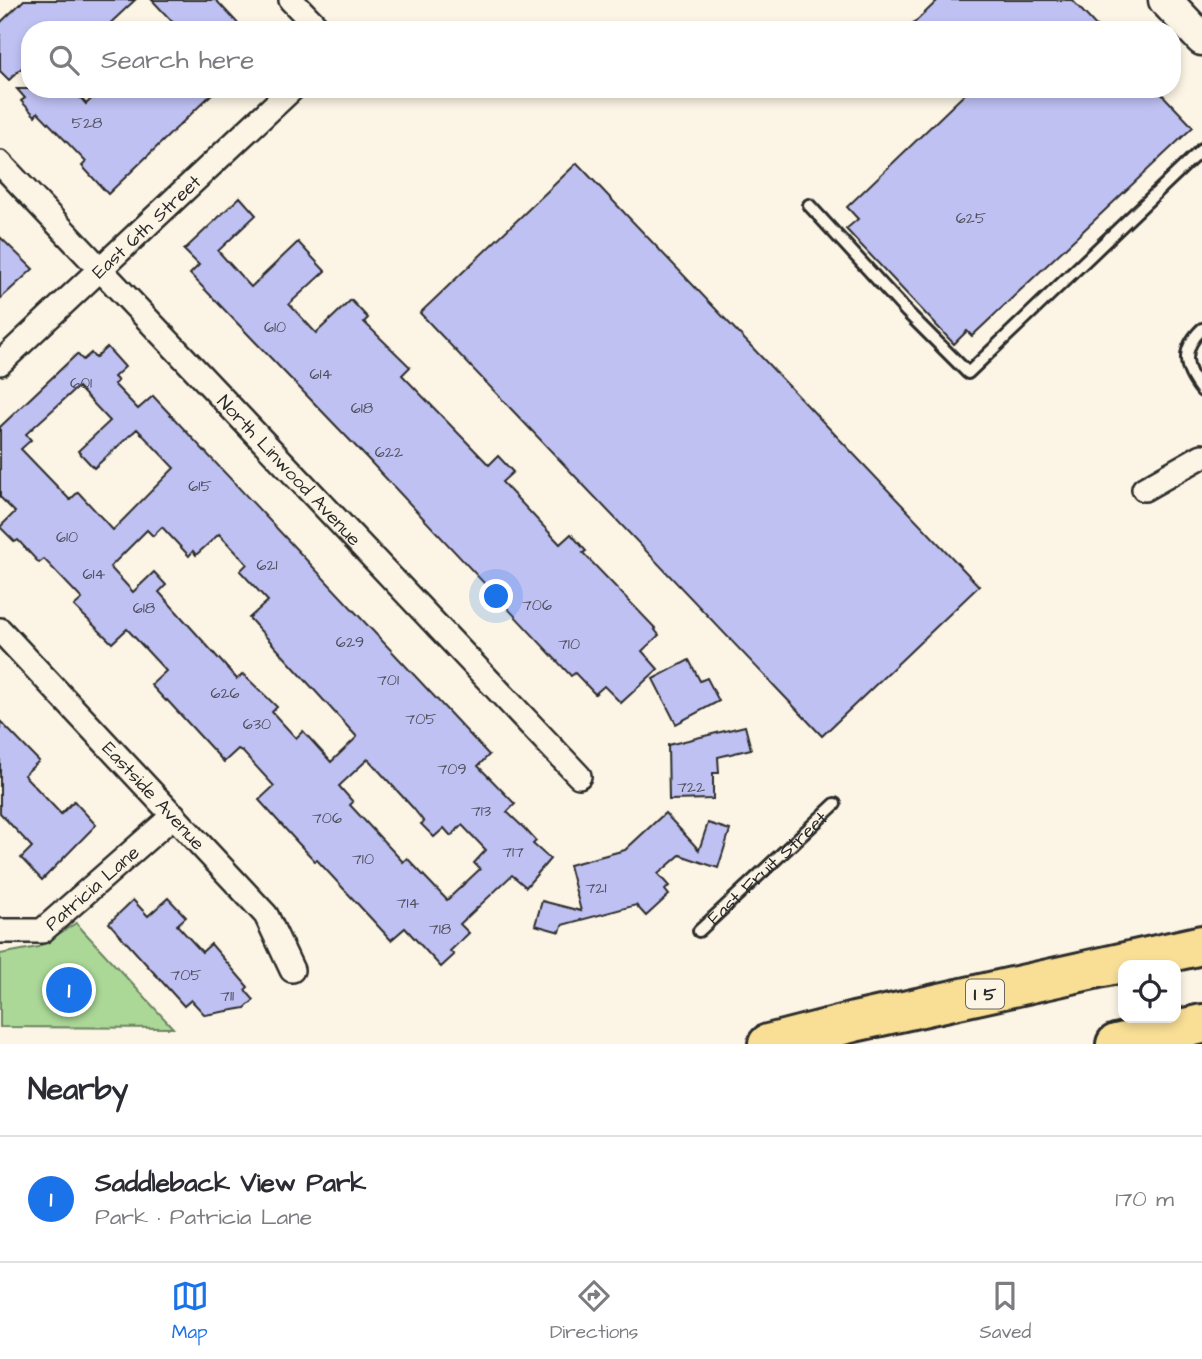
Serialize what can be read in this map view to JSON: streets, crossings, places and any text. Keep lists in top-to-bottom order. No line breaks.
{"streets":{"highway":["I 5"],"street":["East 6th Street","North Linwood Avenue","Eastside Avenue","Patricia Lane"],"lane":["East Fruit Street"]},"crossings":[["East 6th Street","North Linwood Avenue"],["Eastside Avenue","Patricia Lane"]],"house_numbers":["528","625","610","614","601","618","622","615","610","621","614","706","618","629","710","701","626","705","630","709","722","713","706","717","710","721","714","718","705","711"],"page":{"search":"Search here","pins":"1","heading":"Nearby","list":[{"mark":"1","name":"Saddleback View Park","note":"Park · Patricia Lane","value":"170 m"}],"nav":["Map","Directions","Saved"]}}
